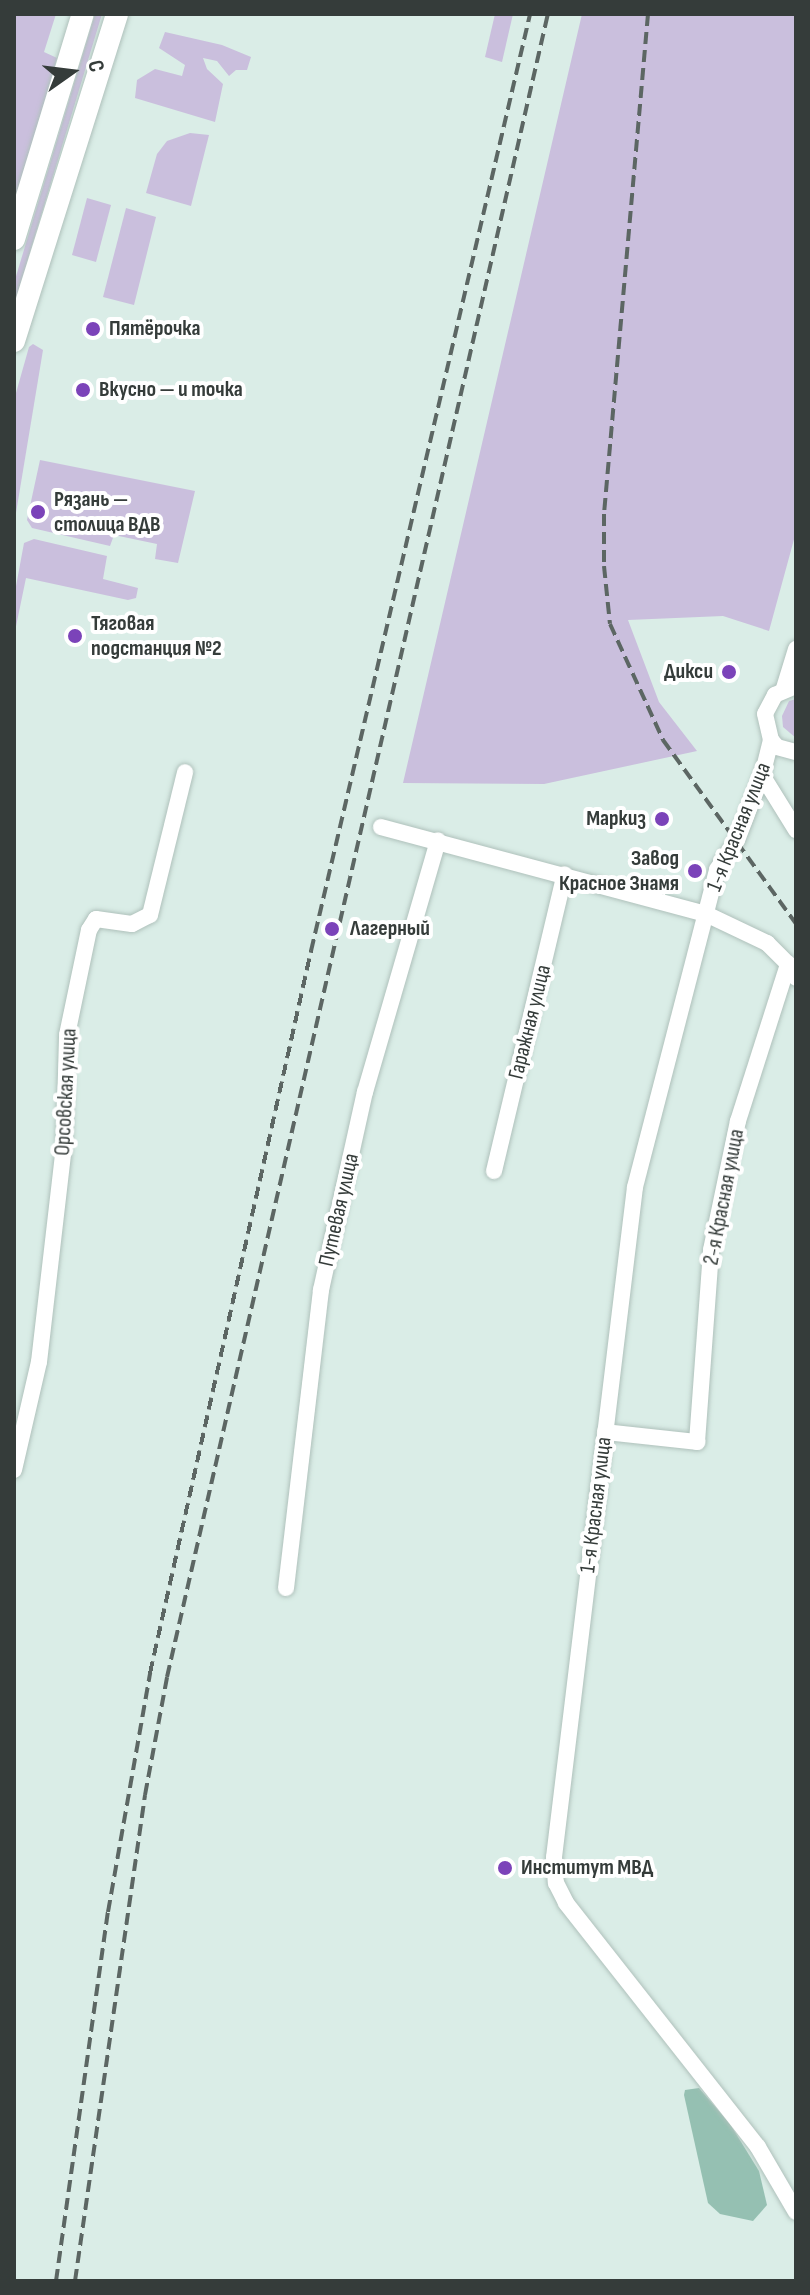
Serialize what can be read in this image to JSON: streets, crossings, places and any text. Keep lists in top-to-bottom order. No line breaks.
{"streets":{"street":["1-я Красная улица","Гаражная улица","Орсовская улица","2-я Красная улица","Путевая улица"]},"crossings":[["1-я Красная улица","2-я Красная улица"],["Гаражная улица","2-я Красная улица"],["2-я Красная улица","Путевая улица"]],"places":["Пятёрочка","Вкусно — и точка","Рязань — столица ВДВ","Тяговая подстанция №2","Дикси","Маркиз","Завод Красное Знамя","Лагерный","Институт МВД"],"north":"right"}
